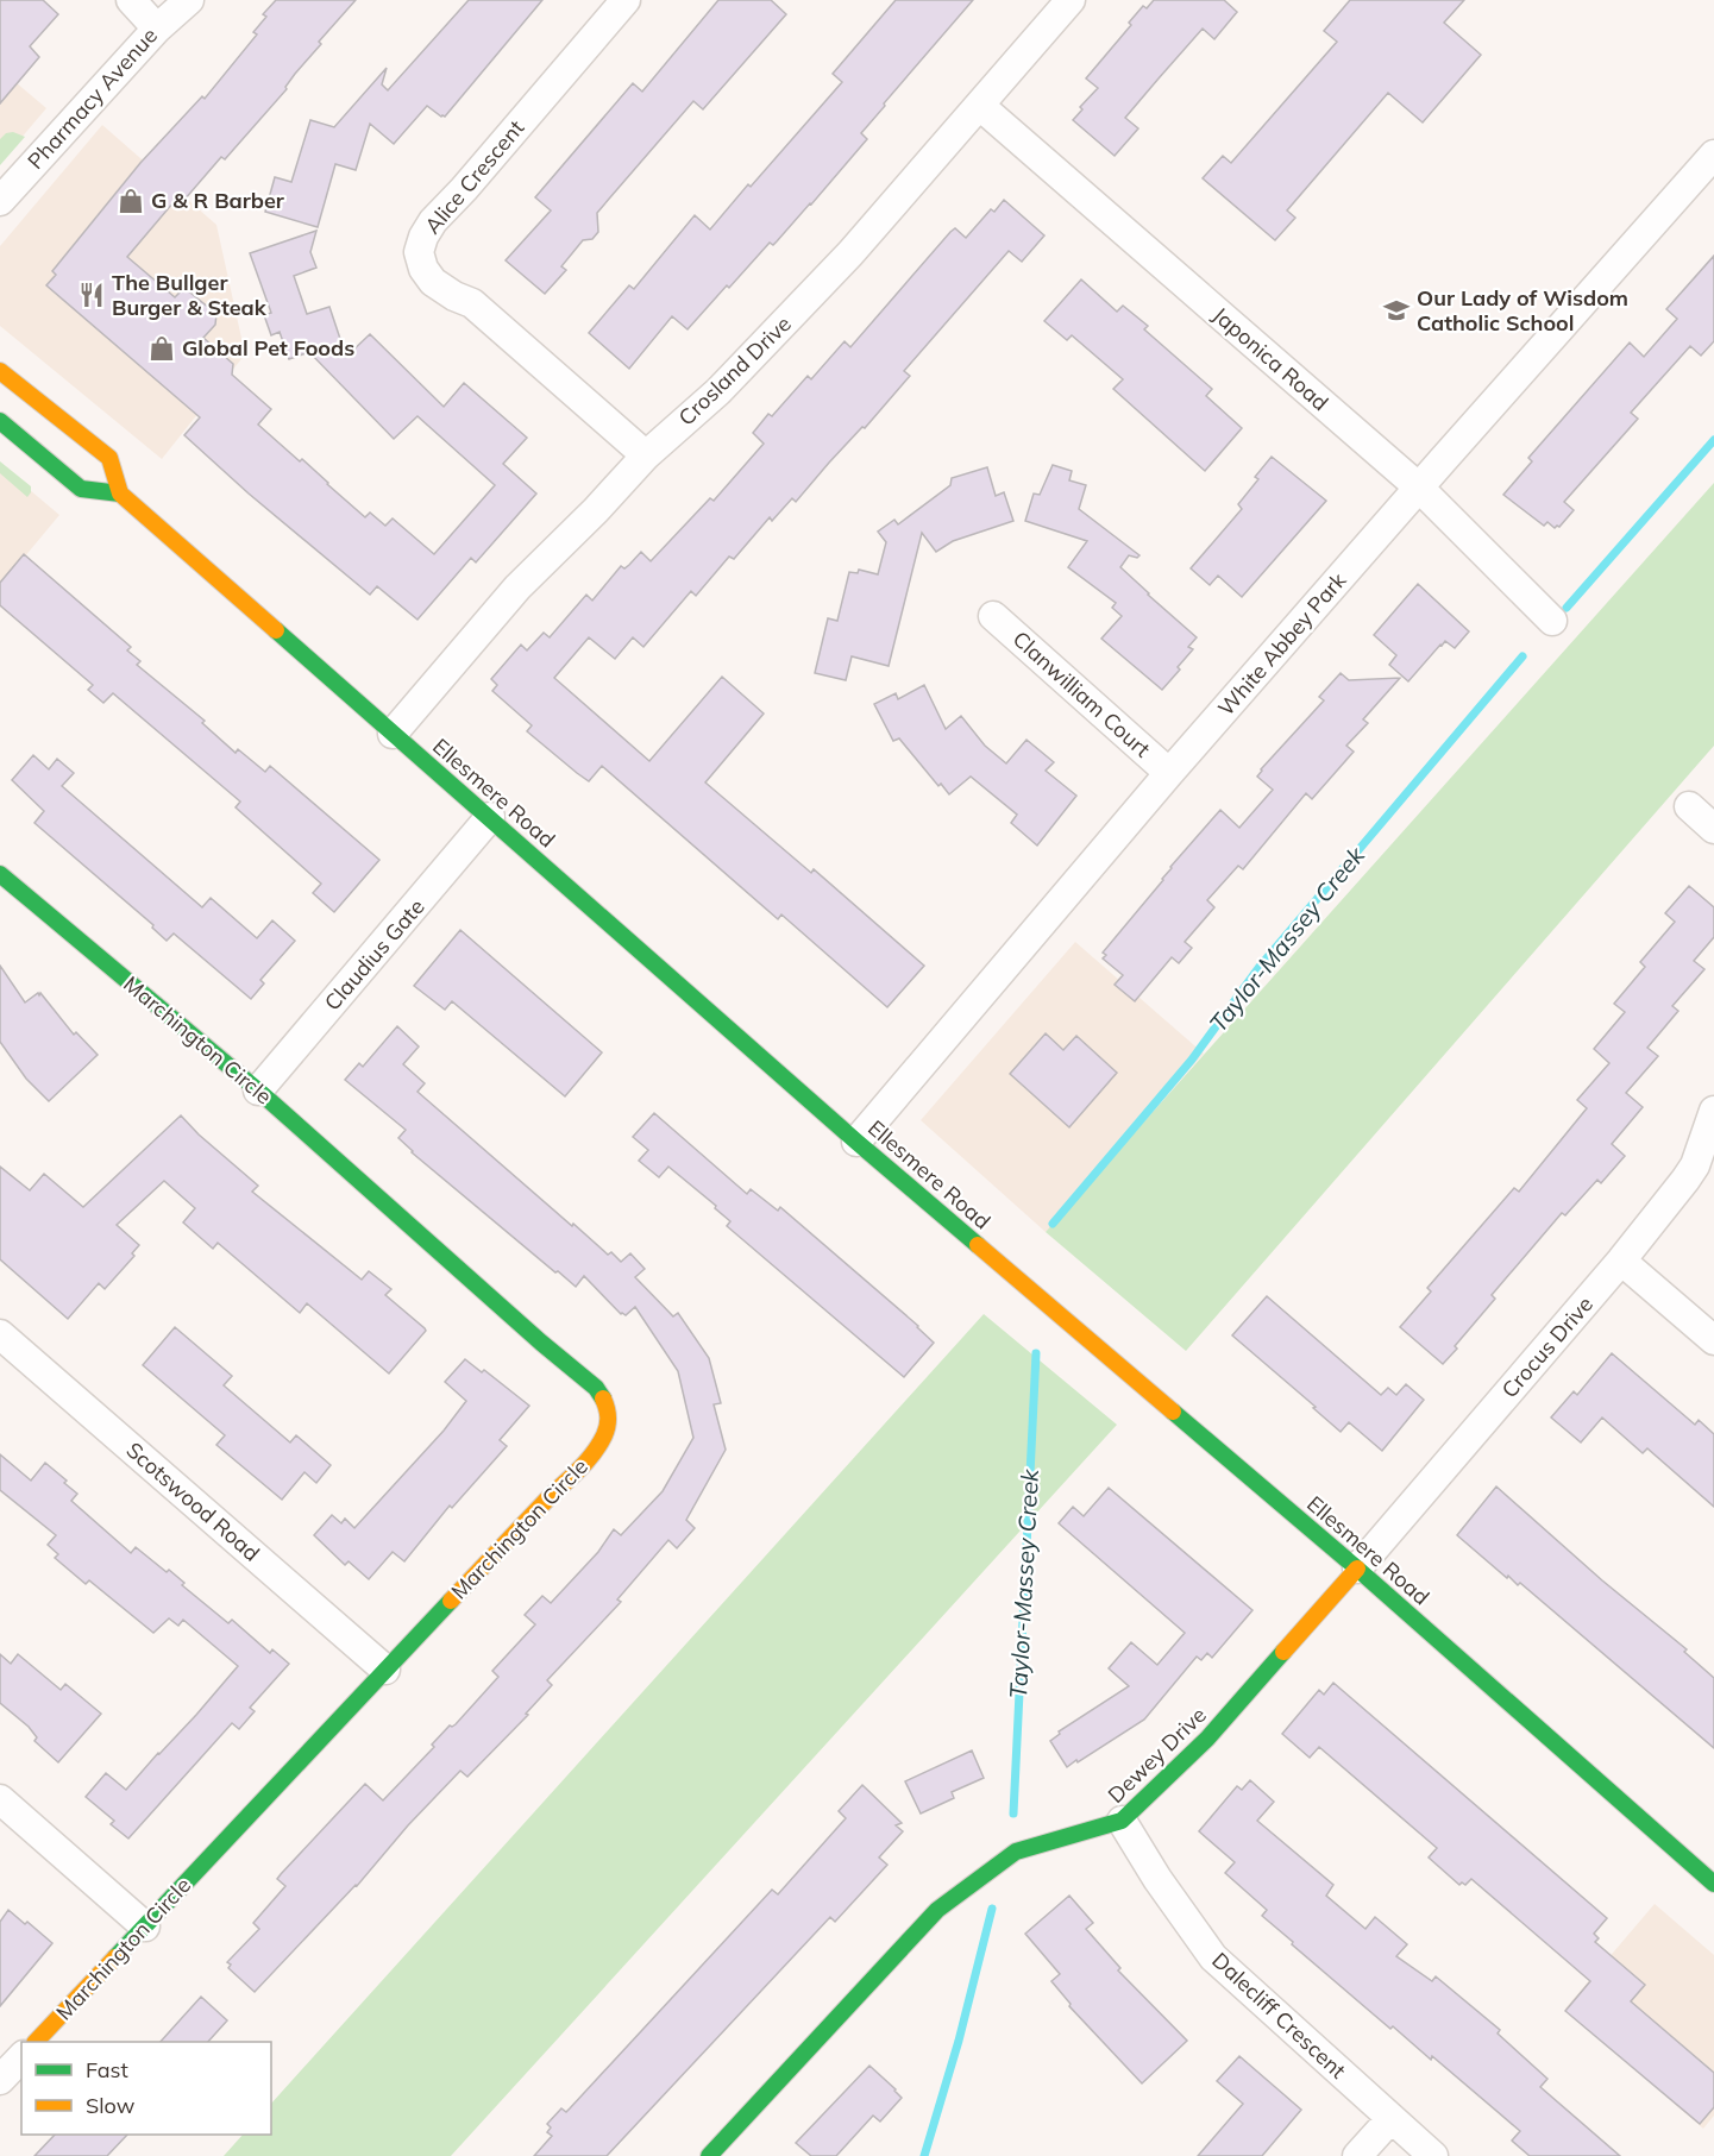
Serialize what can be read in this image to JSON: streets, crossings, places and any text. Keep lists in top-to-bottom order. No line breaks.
{"streets":{"street":["Pharmacy Avenue","Alice Crescent","Japonica Road","Crosland Drive","White Abbey Park","Clanwilliam Court","Ellesmere Road","Claudius Gate","Marchington Circle","Crocus Drive","Scotswood Road","Dewey Drive","Dalecliff Crescent"]},"crossings":[["Alice Crescent","Crosland Drive"],["Japonica Road","Crosland Drive"],["Japonica Road","White Abbey Park"],["Crosland Drive","Ellesmere Road"],["White Abbey Park","Clanwilliam Court"],["White Abbey Park","Ellesmere Road"],["Ellesmere Road","Claudius Gate"],["Ellesmere Road","Crocus Drive"],["Ellesmere Road","Dewey Drive"],["Claudius Gate","Marchington Circle"],["Marchington Circle","Scotswood Road"],["Crocus Drive","Dewey Drive"],["Dewey Drive","Dalecliff Crescent"]],"water":["Taylor-Massey Creek"],"places":{"shop":["G & R Barber","Global Pet Foods"],"restaurant":["The Bullger Burger & Steak"],"school or university":["Our Lady of Wisdom Catholic School"]},"legend":["Fast","Slow"]}
